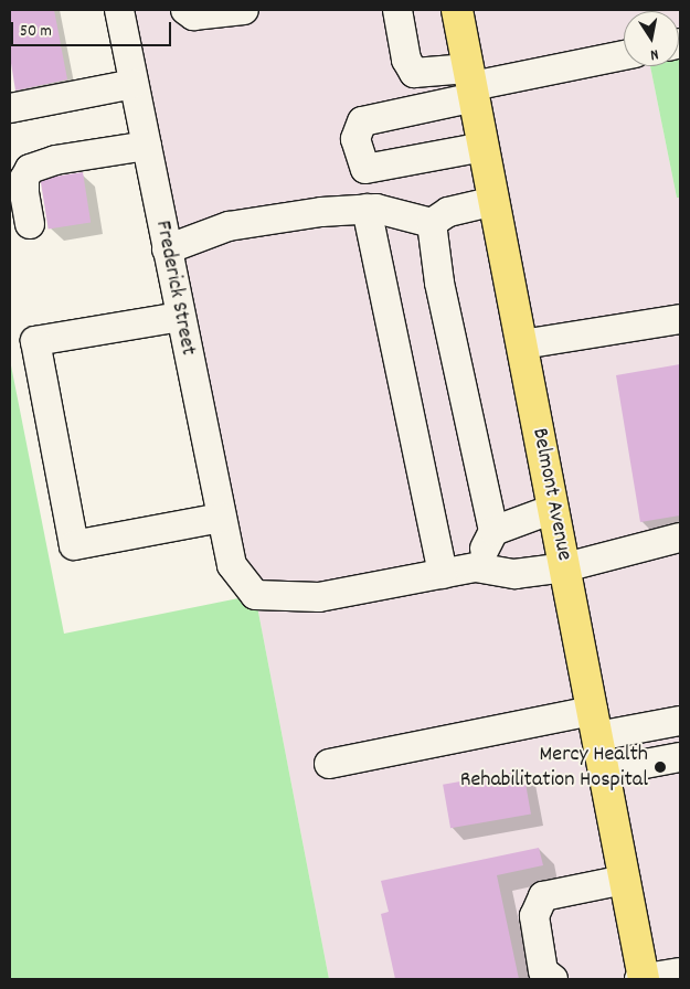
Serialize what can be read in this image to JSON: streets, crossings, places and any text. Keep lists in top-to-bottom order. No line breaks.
{"streets":{"main road":["Belmont Avenue"],"street":["Frederick Street"]},"places":["Mercy Health Rehabilitation Hospital"],"scale_bar":"50 m","north":"bottom"}
